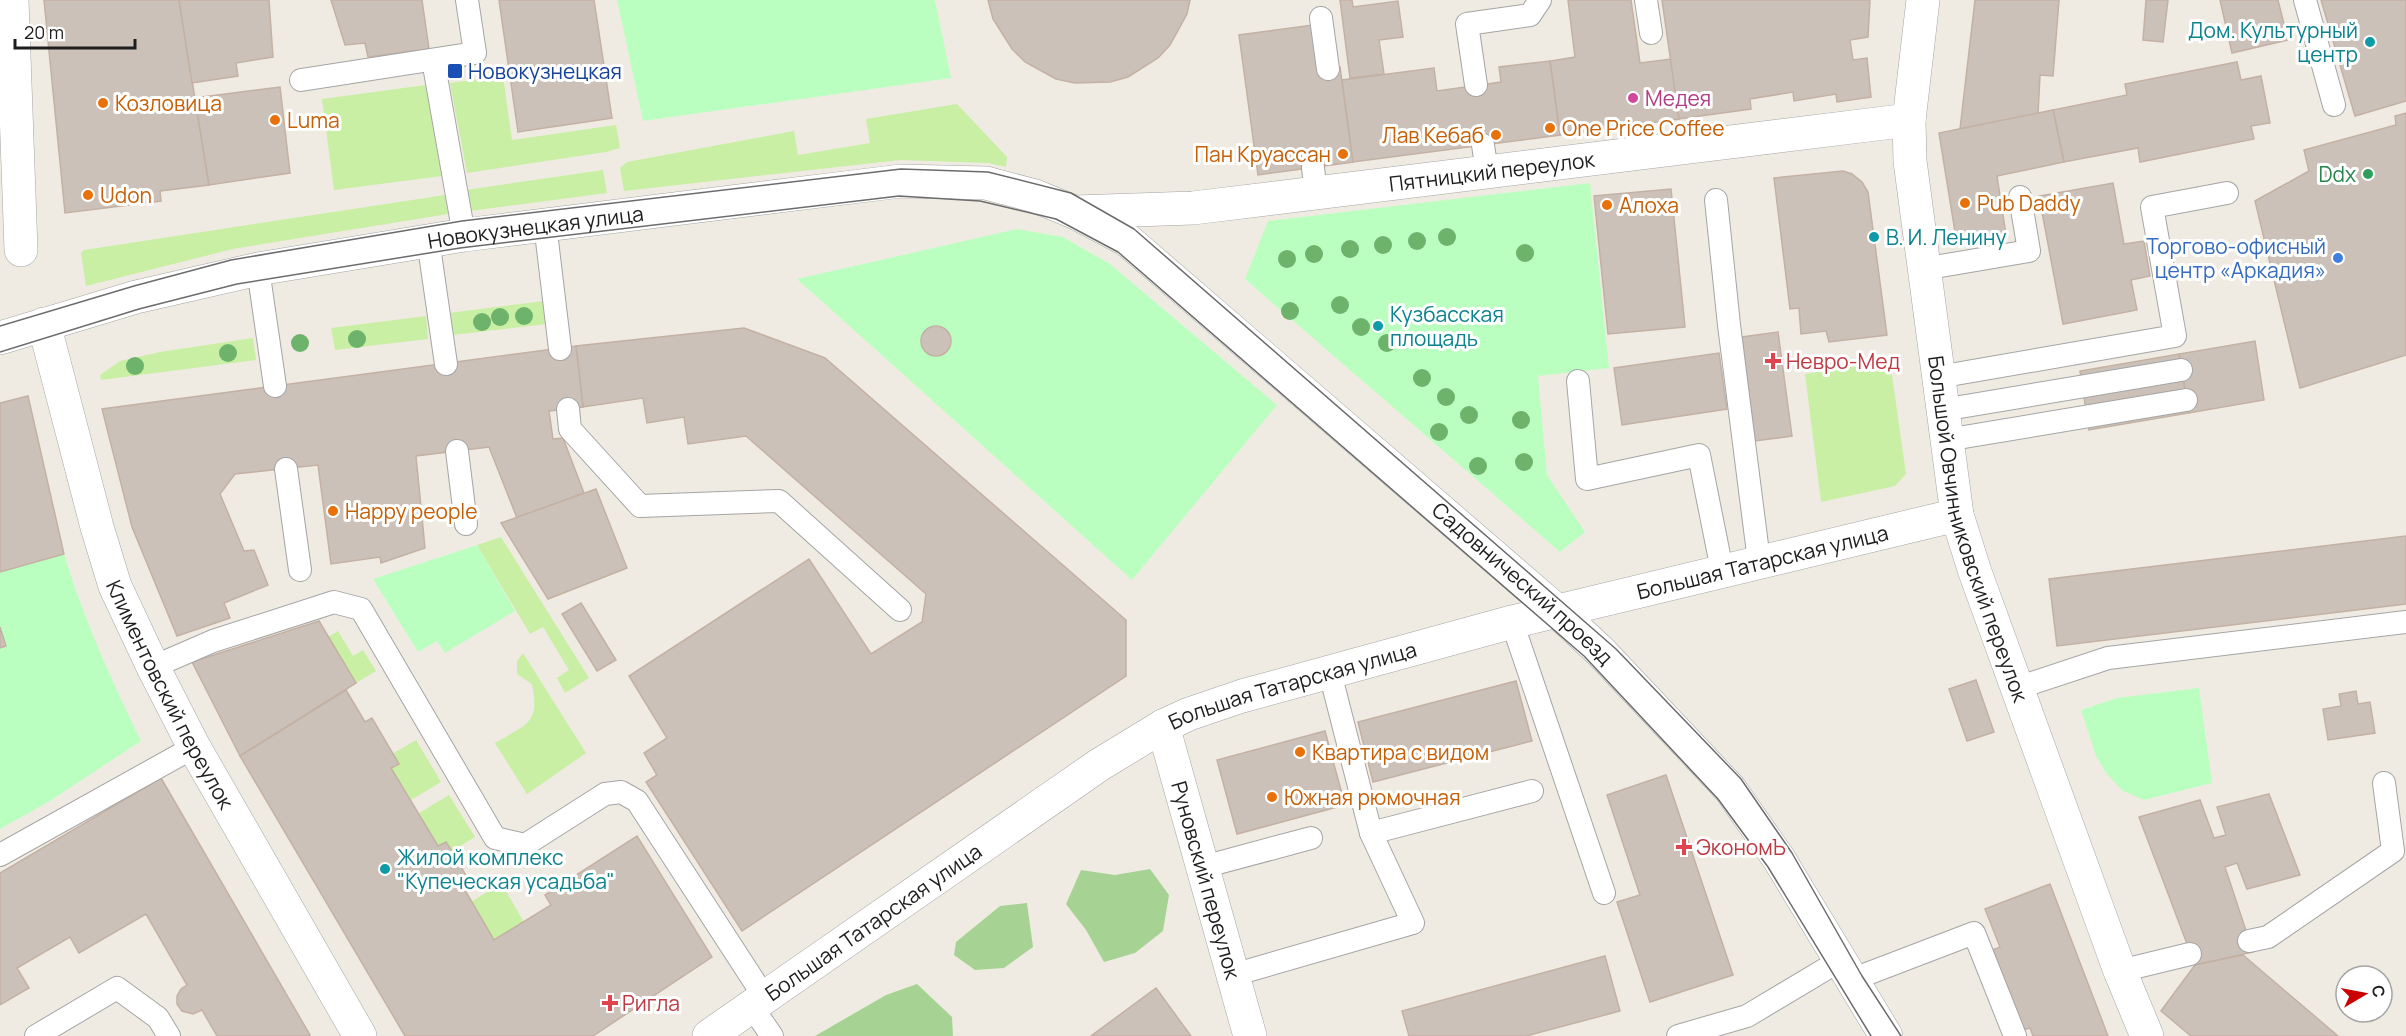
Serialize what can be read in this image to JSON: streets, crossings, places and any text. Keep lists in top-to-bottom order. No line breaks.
{"streets":{"street":["Пятницкий переулок","Новокузнецкая улица","Большой Овчинниковский переулок","Большая Татарская улица","Садовнический проезд","Климентовский переулок","Руновский переулок"]},"crossings":[["Пятницкий переулок","Новокузнецкая улица"],["Пятницкий переулок","Большой Овчинниковский переулок"],["Пятницкий переулок","Садовнический проезд"],["Новокузнецкая улица","Садовнический проезд"],["Новокузнецкая улица","Климентовский переулок"],["Большой Овчинниковский переулок","Большая Татарская улица"],["Большая Татарская улица","Садовнический проезд"],["Большая Татарская улица","Руновский переулок"]],"places":{"other":["Дом. Культурный центр","Медея","Козловица","Luma","One Price Coffee","Лав Кебаб","Пан Круассан","Ddx","Udon","Pub Daddy","Алоха","В. И. Ленину","Торгово-офисный центр «Аркадия»","Кузбасская площадь","Happy people","Квартира с видом","Южная рюмочная","Жилой комплекс \"Купеческая усадьба\""],"transit":["Новокузнецкая"],"health":["Невро-Мед","ЭкономЪ","Ригла"]},"scale_bar":"20 m","north":"right"}
